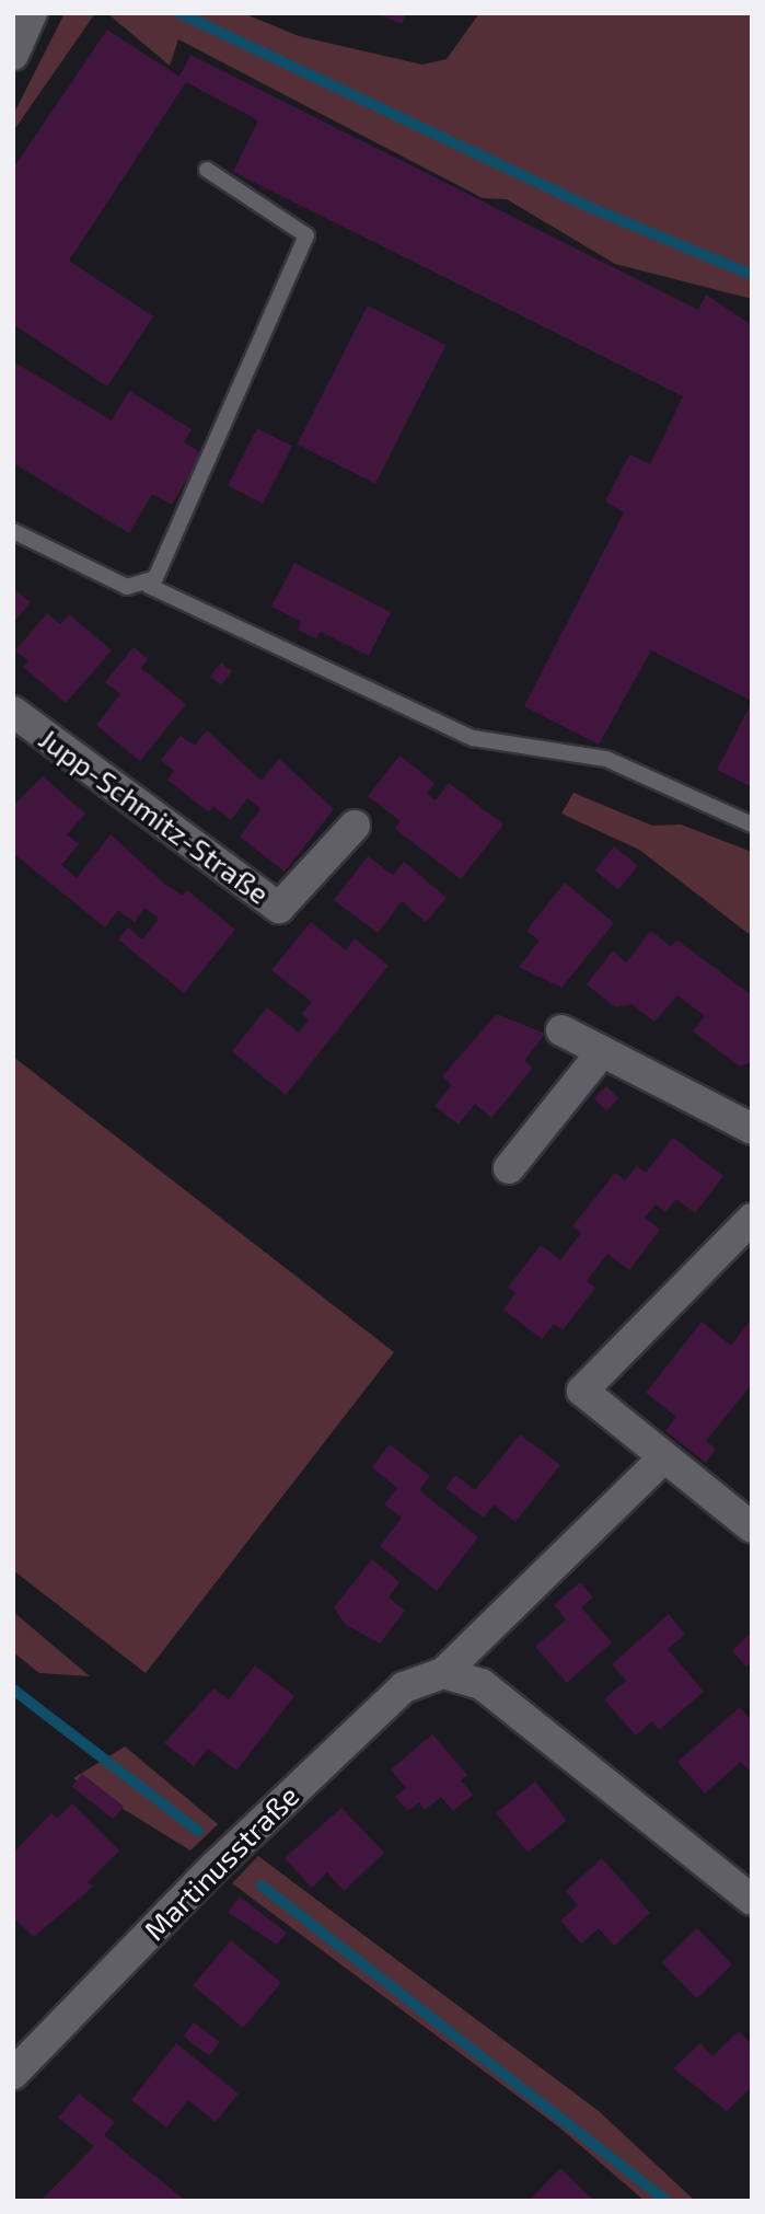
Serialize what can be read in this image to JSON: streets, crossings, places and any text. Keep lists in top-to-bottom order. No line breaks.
{"streets":{"street":["Jupp-Schmitz-Straße","Martinusstraße"]}}
